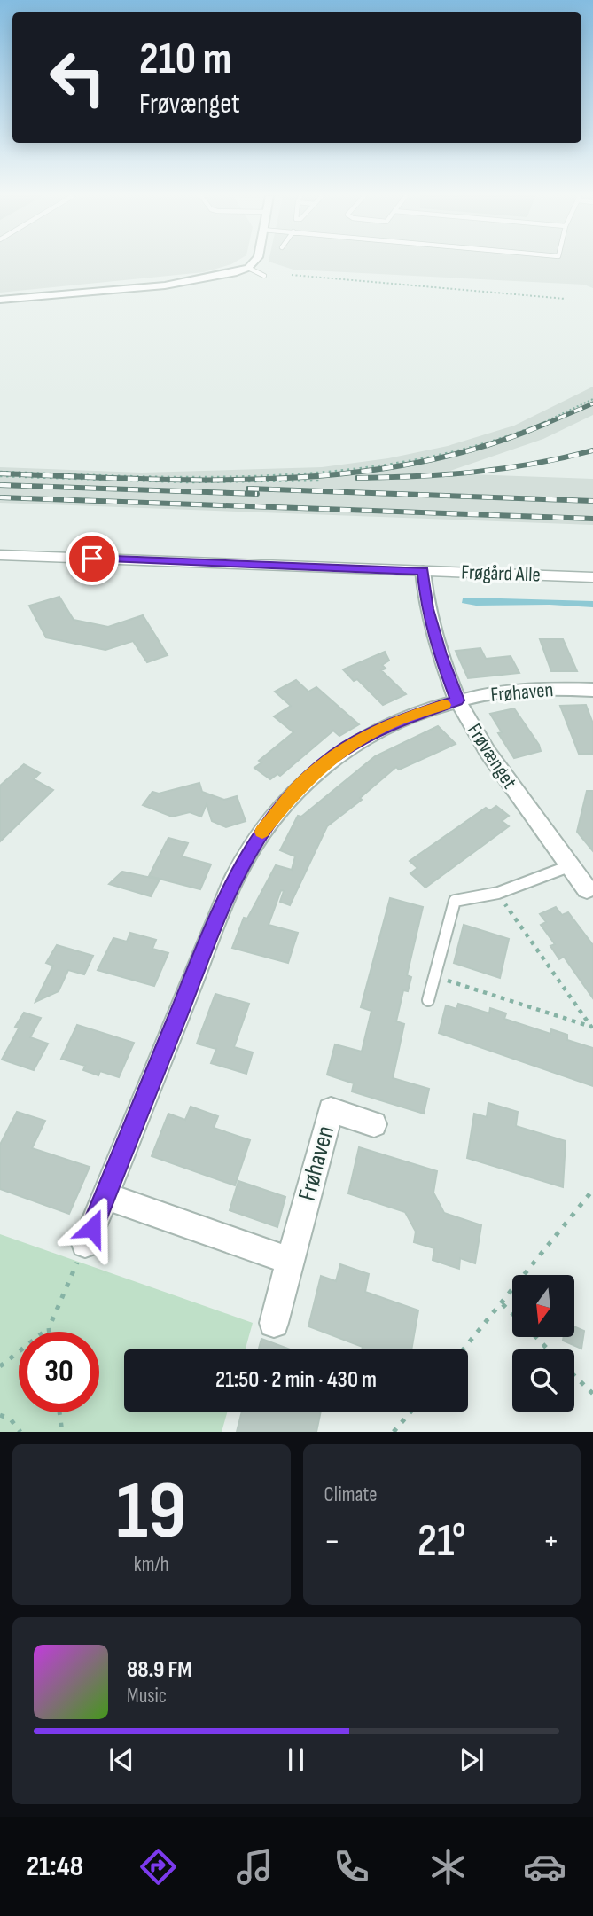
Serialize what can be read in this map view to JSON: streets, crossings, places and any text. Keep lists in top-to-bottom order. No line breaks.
{"streets":{"street":["Frøgård Alle","Frøhaven","Frøvænget"]},"crossings":[["Frøgård Alle","Frøvænget"],["Frøhaven","Frøvænget"]],"north":"bottom","page":{"turn":["210 m","Frøvænget"],"limit":"30","trip":"21:50 · 2 min · 430 m","tile":[["19","km/h"],"Climate"],"heat":["−","21°","+"],"song":["88.9 FM","Music"],"tabs":"21:48"}}
